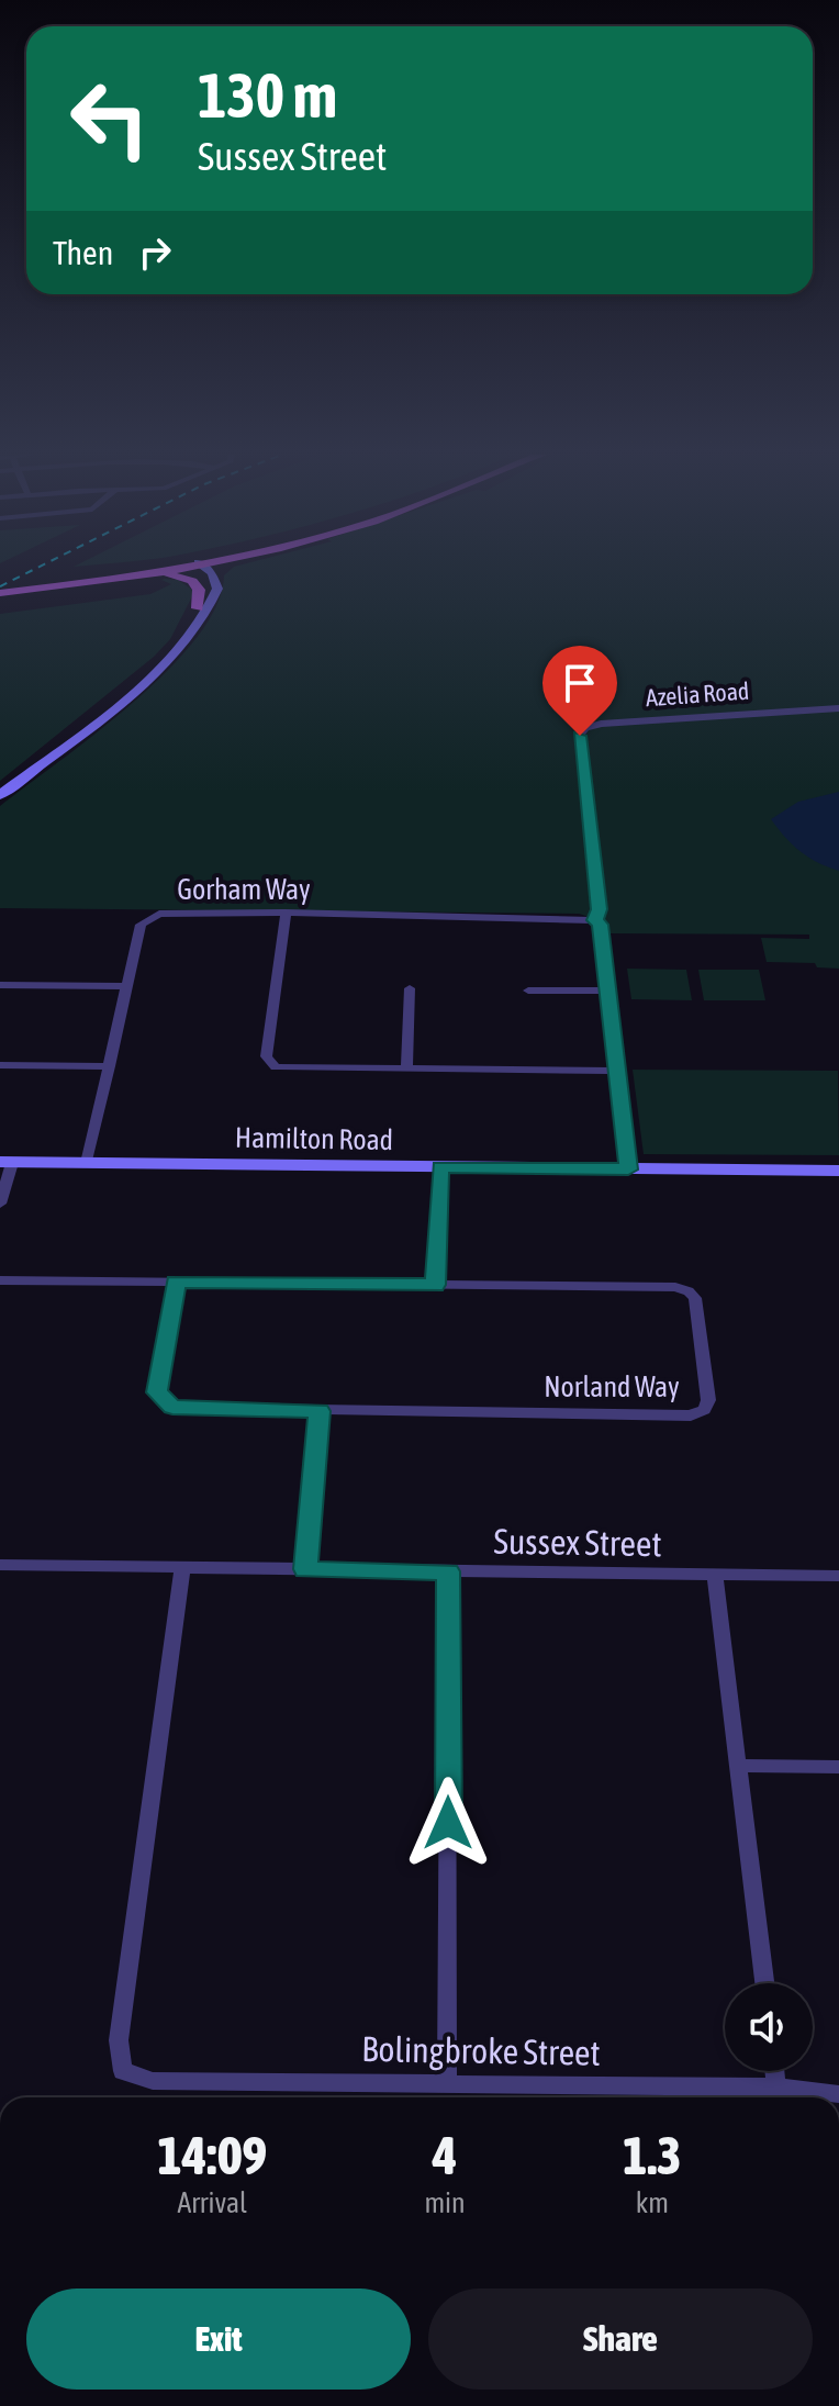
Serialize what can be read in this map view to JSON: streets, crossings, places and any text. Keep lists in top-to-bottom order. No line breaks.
{"streets":{"main road":["Hamilton Road"],"street":["Azelia Road","Gorham Way","Norland Way","Sussex Street","Bolingbroke Street"]},"crossings":[["Azelia Road","Gorham Way"],["Azelia Road","Hamilton Road"],["Gorham Way","Hamilton Road"],["Sussex Street","Bolingbroke Street"]],"page":{"turn":["130 m","Sussex Street"],"then":"Then","eta":["14:09","Arrival","4","min","1.3","km"],"buttons":["Exit","Share"]}}
